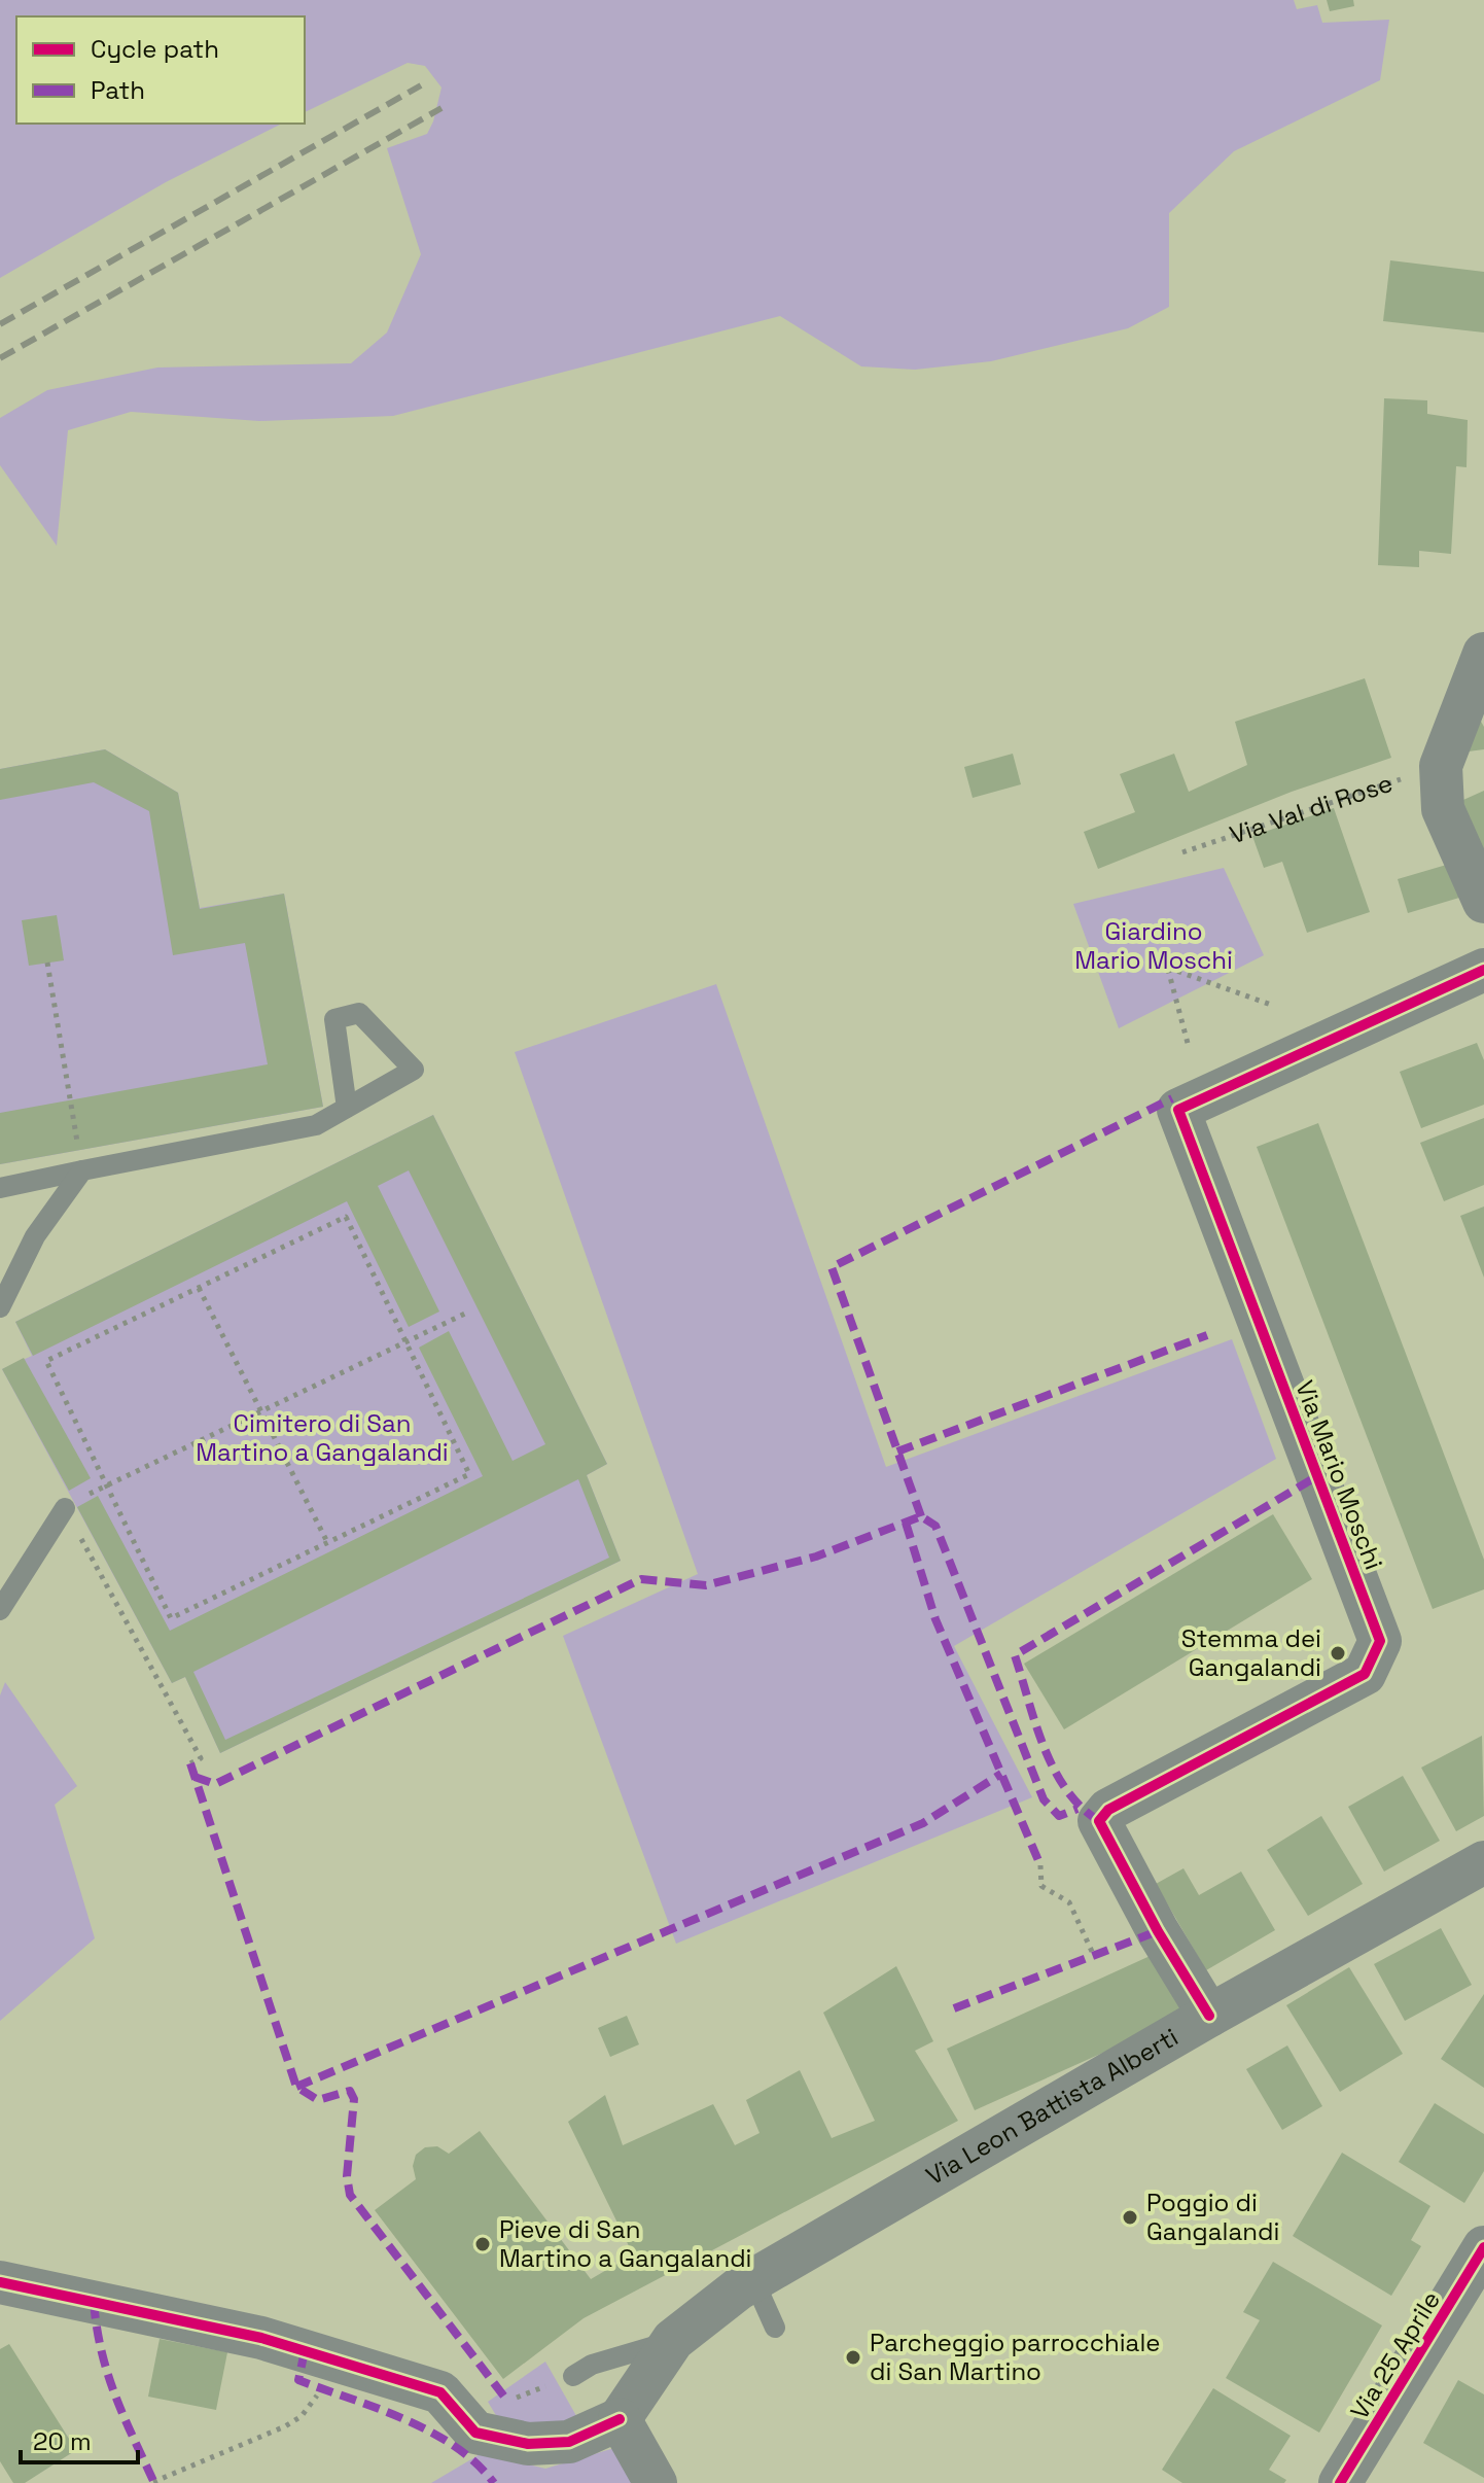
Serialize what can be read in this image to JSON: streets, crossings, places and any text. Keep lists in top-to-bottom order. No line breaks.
{"streets":{"street":["Via Mario Moschi","Via Leon Battista Alberti","Via 25 Aprile"],"path":["Via Val di Rose"]},"crossings":[["Via Mario Moschi","Via Leon Battista Alberti"]],"parks":["Giardino Mario Moschi","Cimitero di San Martino a Gangalandi"],"places":["Stemma dei Gangalandi","Poggio di Gangalandi","Pieve di San Martino a Gangalandi","Parcheggio parrocchiale di San Martino"],"legend":["Cycle path","Path"],"scale_bar":"20 m"}
